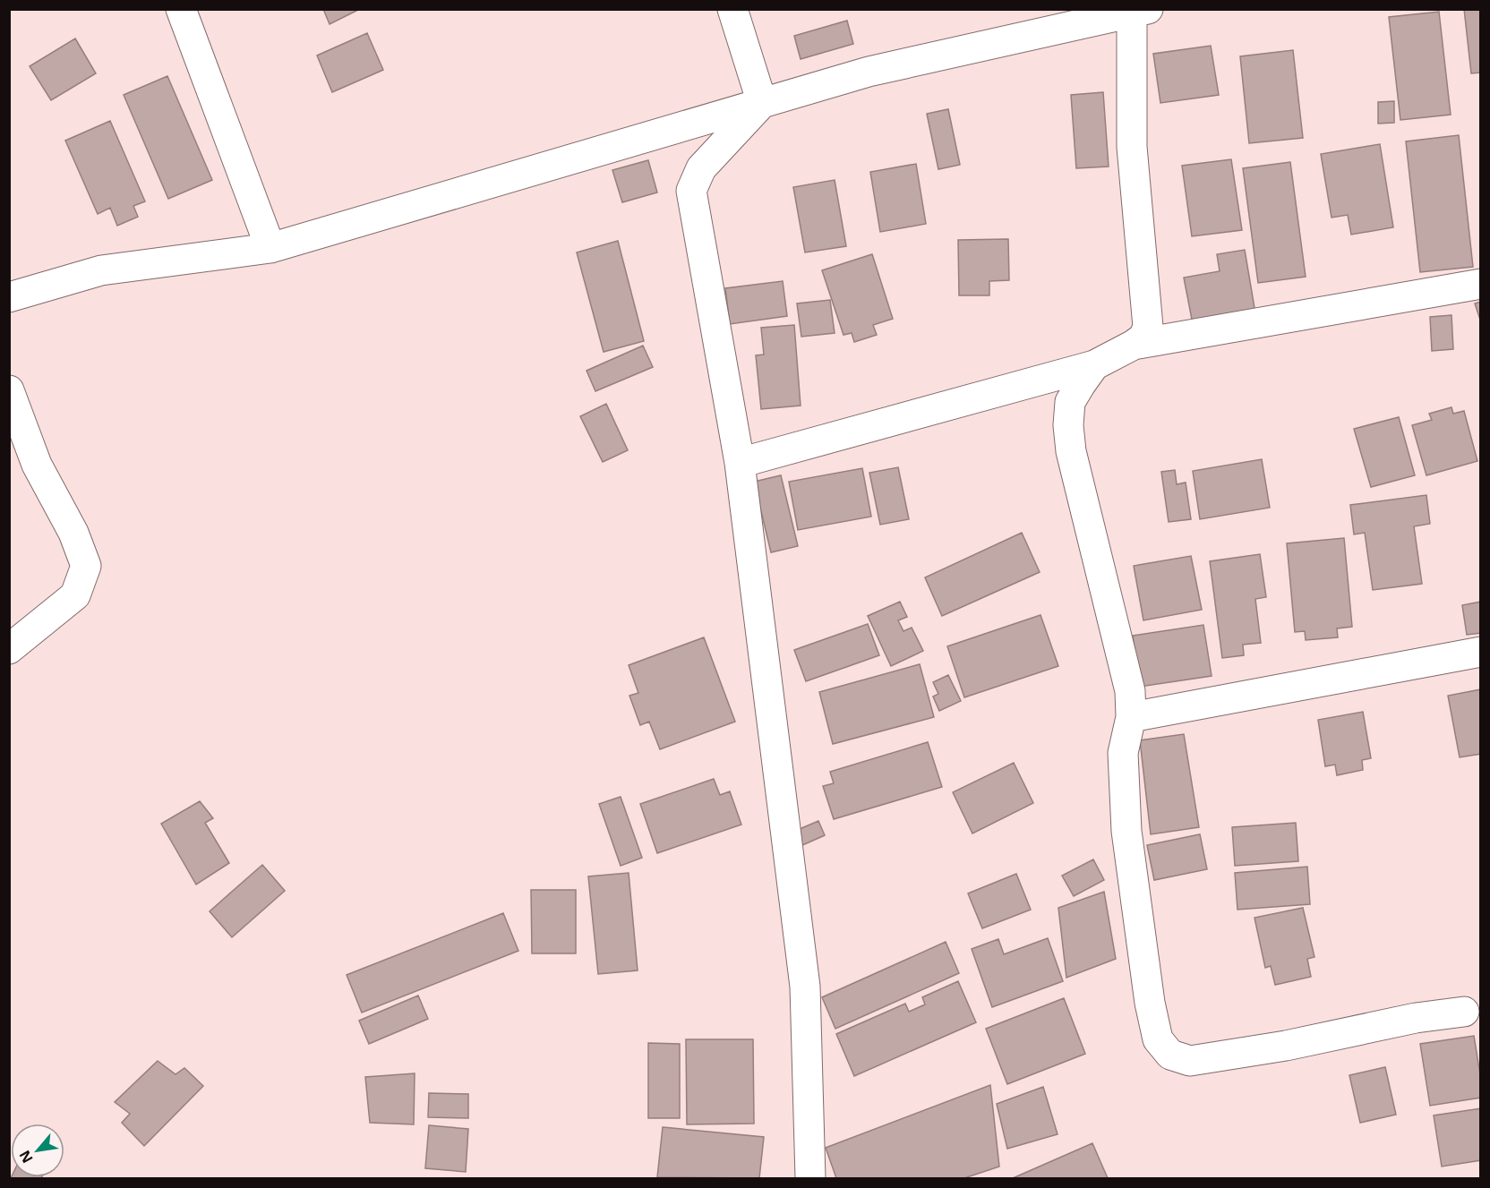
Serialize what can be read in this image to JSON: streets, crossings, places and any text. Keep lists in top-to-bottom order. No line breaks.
{"north":"bottom left"}
